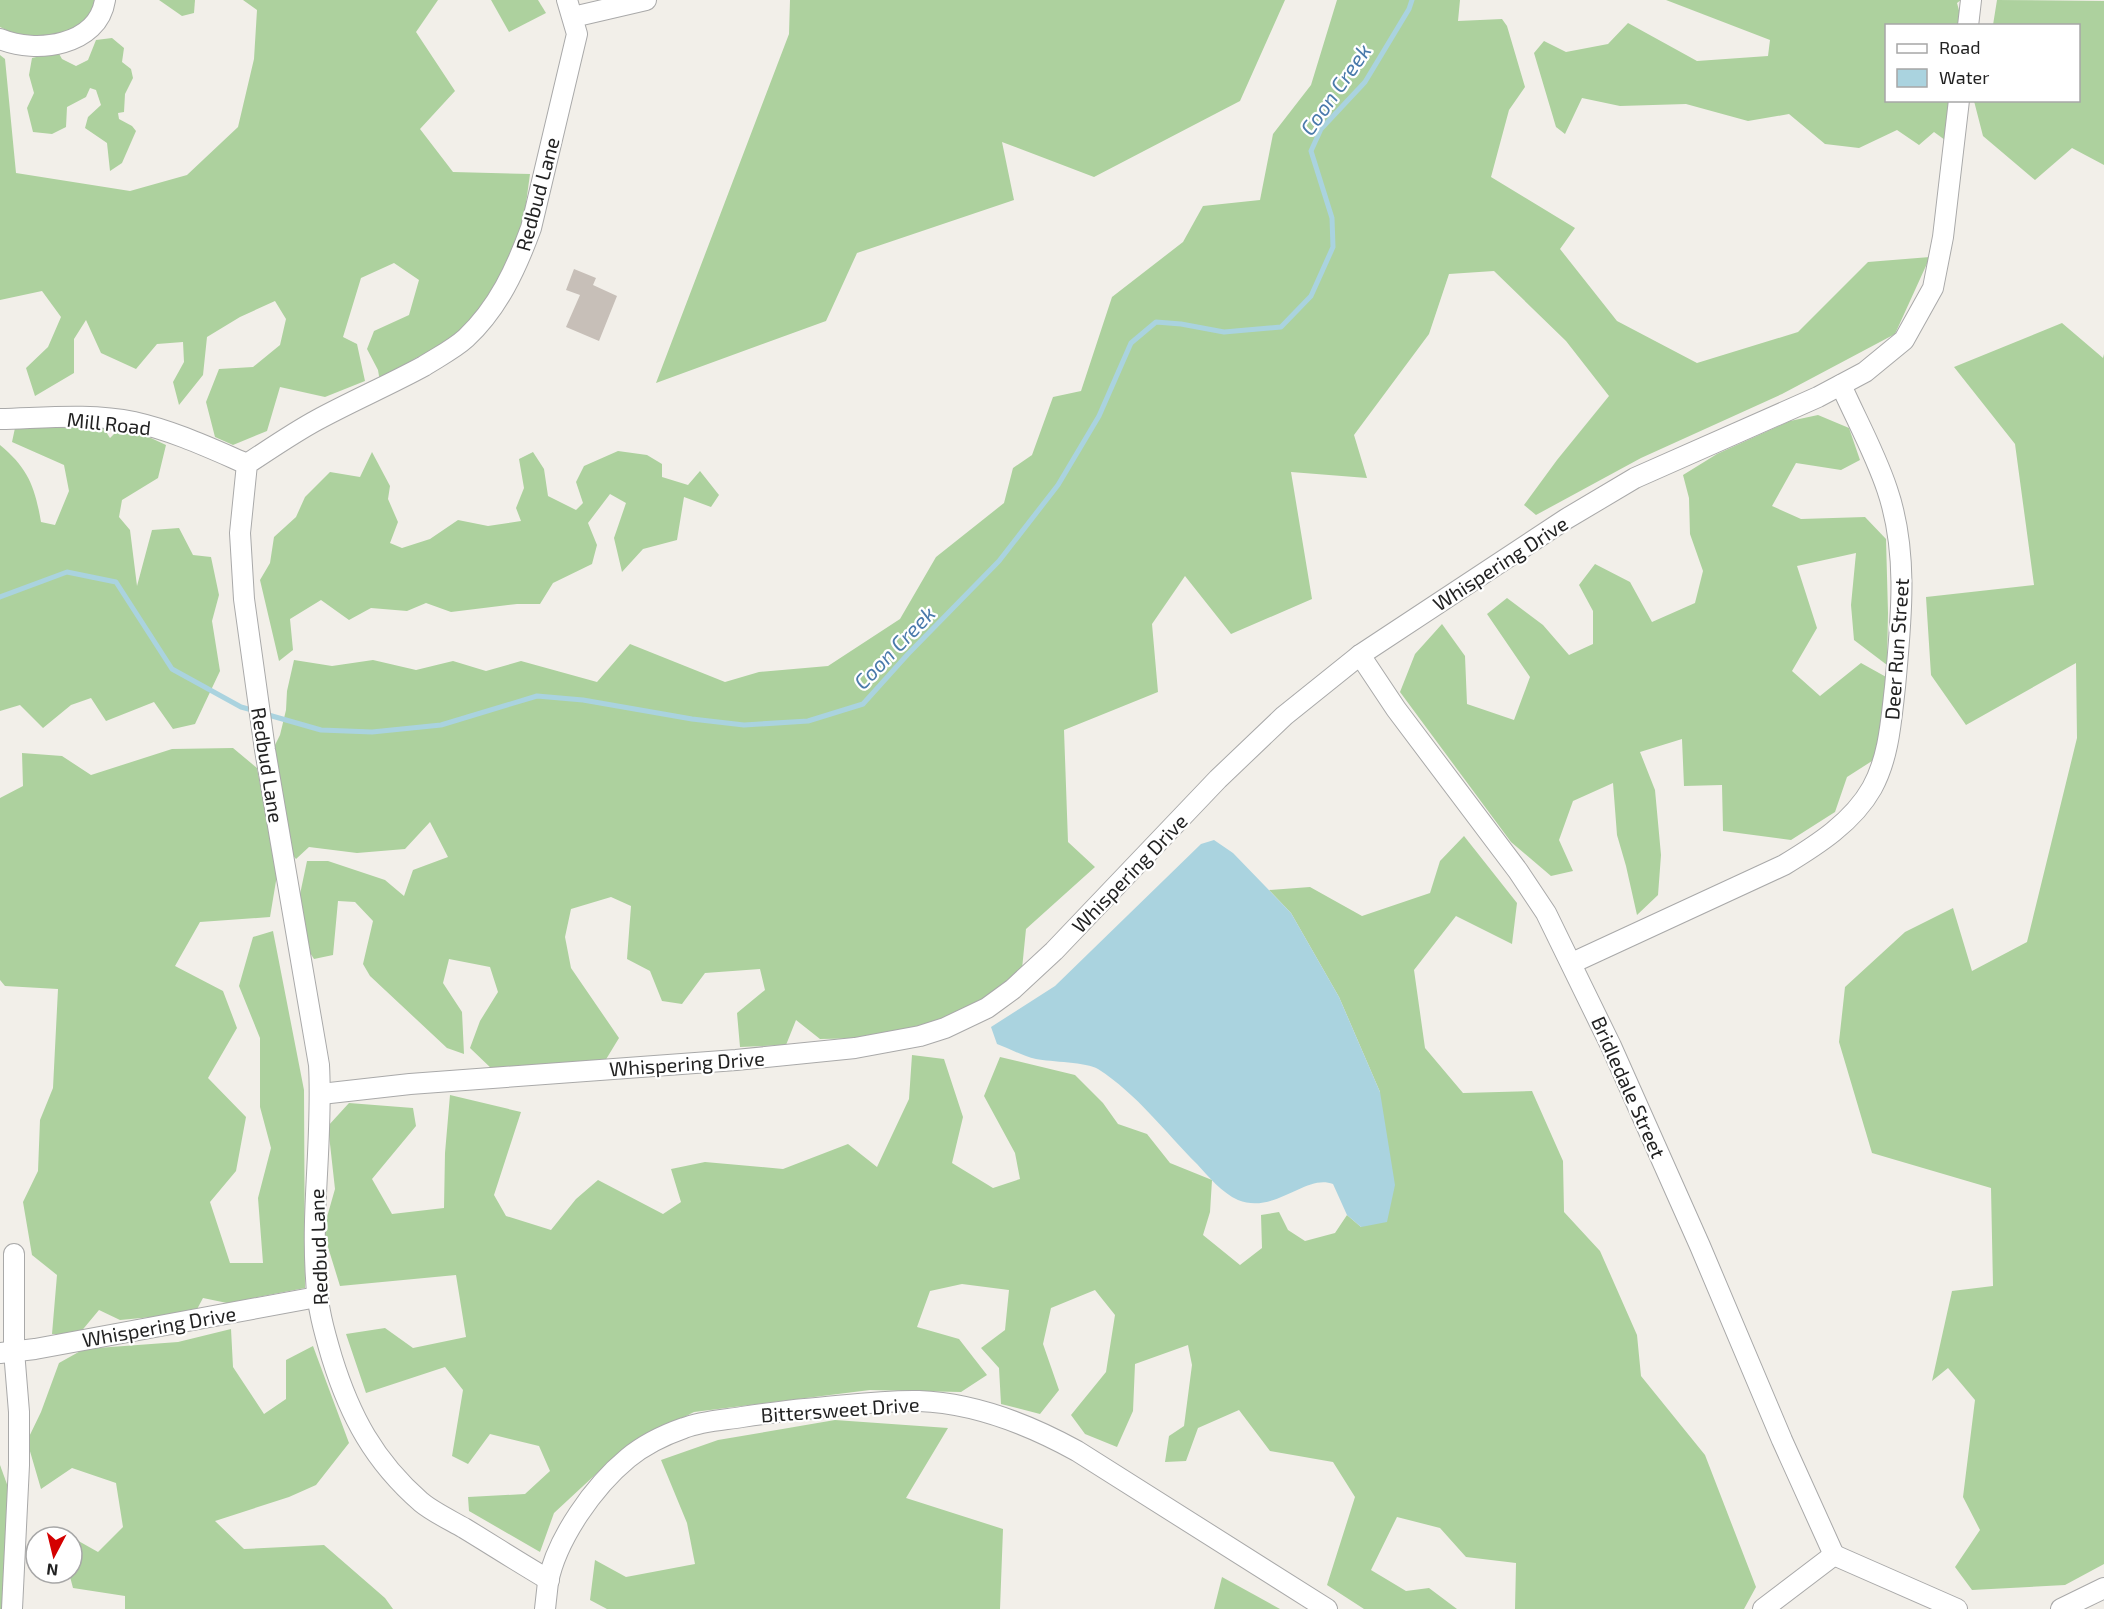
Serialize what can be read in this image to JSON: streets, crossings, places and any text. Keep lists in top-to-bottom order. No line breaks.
{"streets":{"street":["Redbud Lane","Mill Road","Whispering Drive","Deer Run Street","Bridledale Street","Bittersweet Drive"]},"crossings":[["Redbud Lane","Mill Road"],["Redbud Lane","Whispering Drive"],["Redbud Lane","Bittersweet Drive"],["Whispering Drive","Deer Run Street"],["Whispering Drive","Bridledale Street"],["Deer Run Street","Bridledale Street"]],"water":["Coon Creek"],"legend":["Road","Water"],"north":"bottom"}
